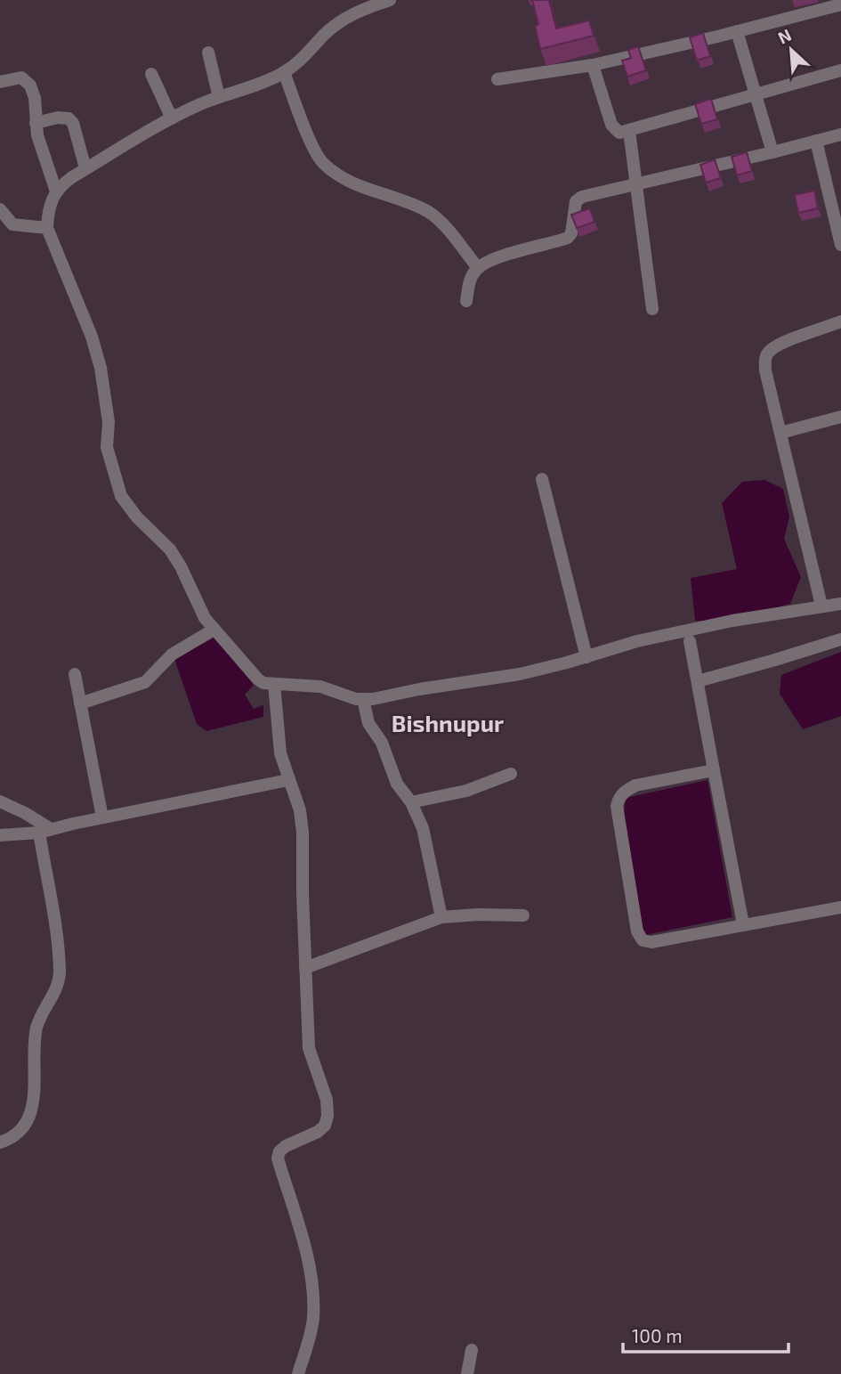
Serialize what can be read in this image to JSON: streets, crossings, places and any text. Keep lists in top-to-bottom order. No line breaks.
{"districts":["Bishnupur"],"scale_bar":"100 m","north":"top left"}
